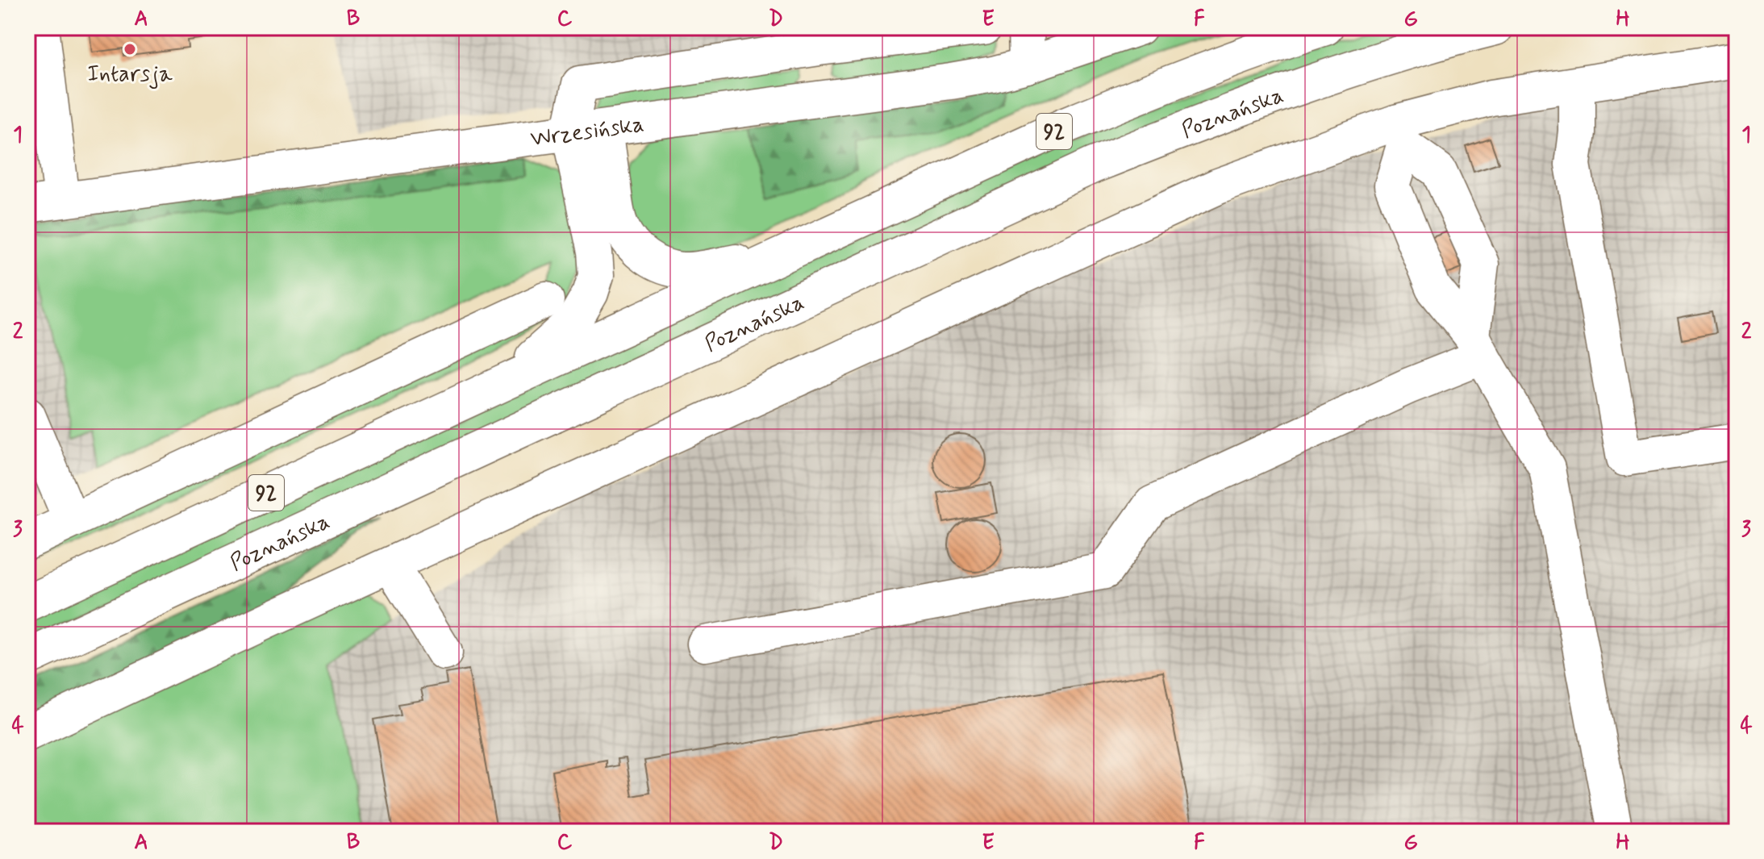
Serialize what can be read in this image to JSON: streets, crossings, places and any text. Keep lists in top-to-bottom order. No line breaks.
{"streets":{"main road":["Poznańska","Wrzesińska","92"]},"places":["Intarsja"],"grid":{"columns":["A","B","C","D","E","F","G","H"],"rows":["1","2","3","4"]}}
